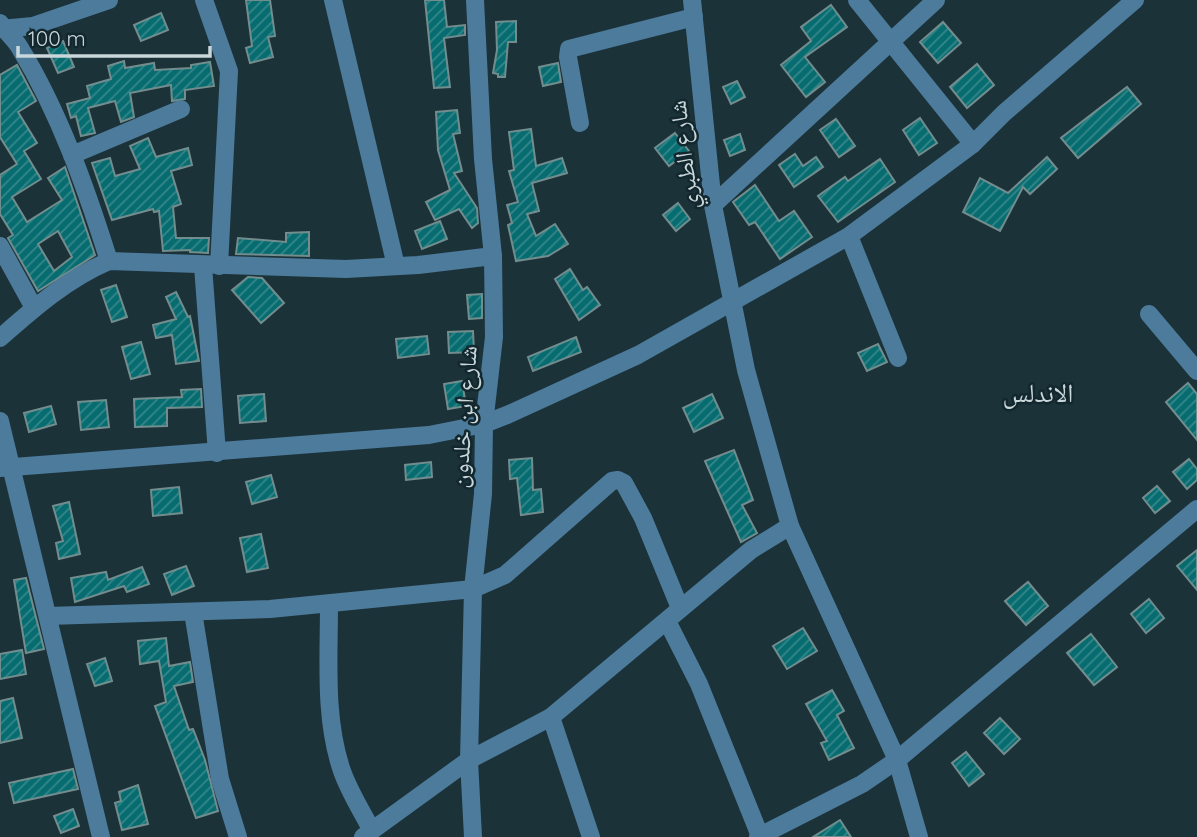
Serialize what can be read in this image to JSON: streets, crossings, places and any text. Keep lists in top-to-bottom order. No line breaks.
{"streets":{"street":["شارع الطبري","شارع ابن خلدون"]},"districts":["الاندلس"],"scale_bar":"100 m"}
